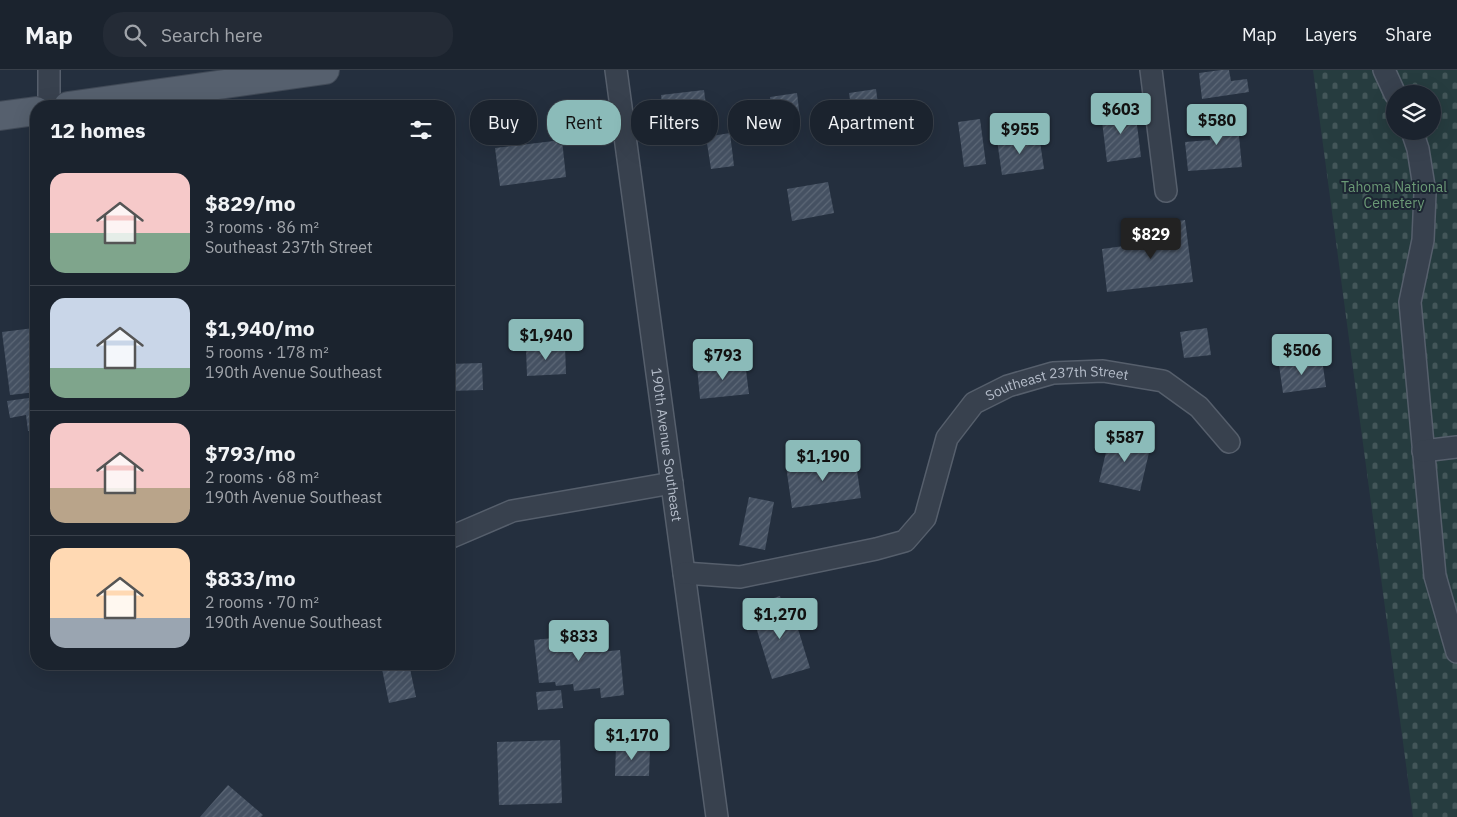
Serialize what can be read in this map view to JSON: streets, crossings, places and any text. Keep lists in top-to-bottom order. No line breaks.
{"streets":{"street":["Southeast 237th Street","190th Avenue Southeast"]},"crossings":[["Southeast 237th Street","190th Avenue Southeast"]],"parks":["Tahoma National Cemetery"],"page":{"header":"Map","search":"Search here","nav":["Map","Layers","Share"],"price":["$603","$580","$955","$829","$1,940","$506","$793","$587","$1,190","$1,270","$833","$1,170"],"chip":["Buy","Rent","Filters","New","Apartment"],"heading":"12 homes","list":[{"name":"$829/mo","note":"3 rooms · 86 m² · Southeast 237th Street"},{"name":"$1,940/mo","note":"5 rooms · 178 m² · 190th Avenue Southeast"},{"name":"$793/mo","note":"2 rooms · 68 m² · 190th Avenue Southeast"},{"name":"$833/mo","note":"2 rooms · 70 m² · 190th Avenue Southeast"}]}}
